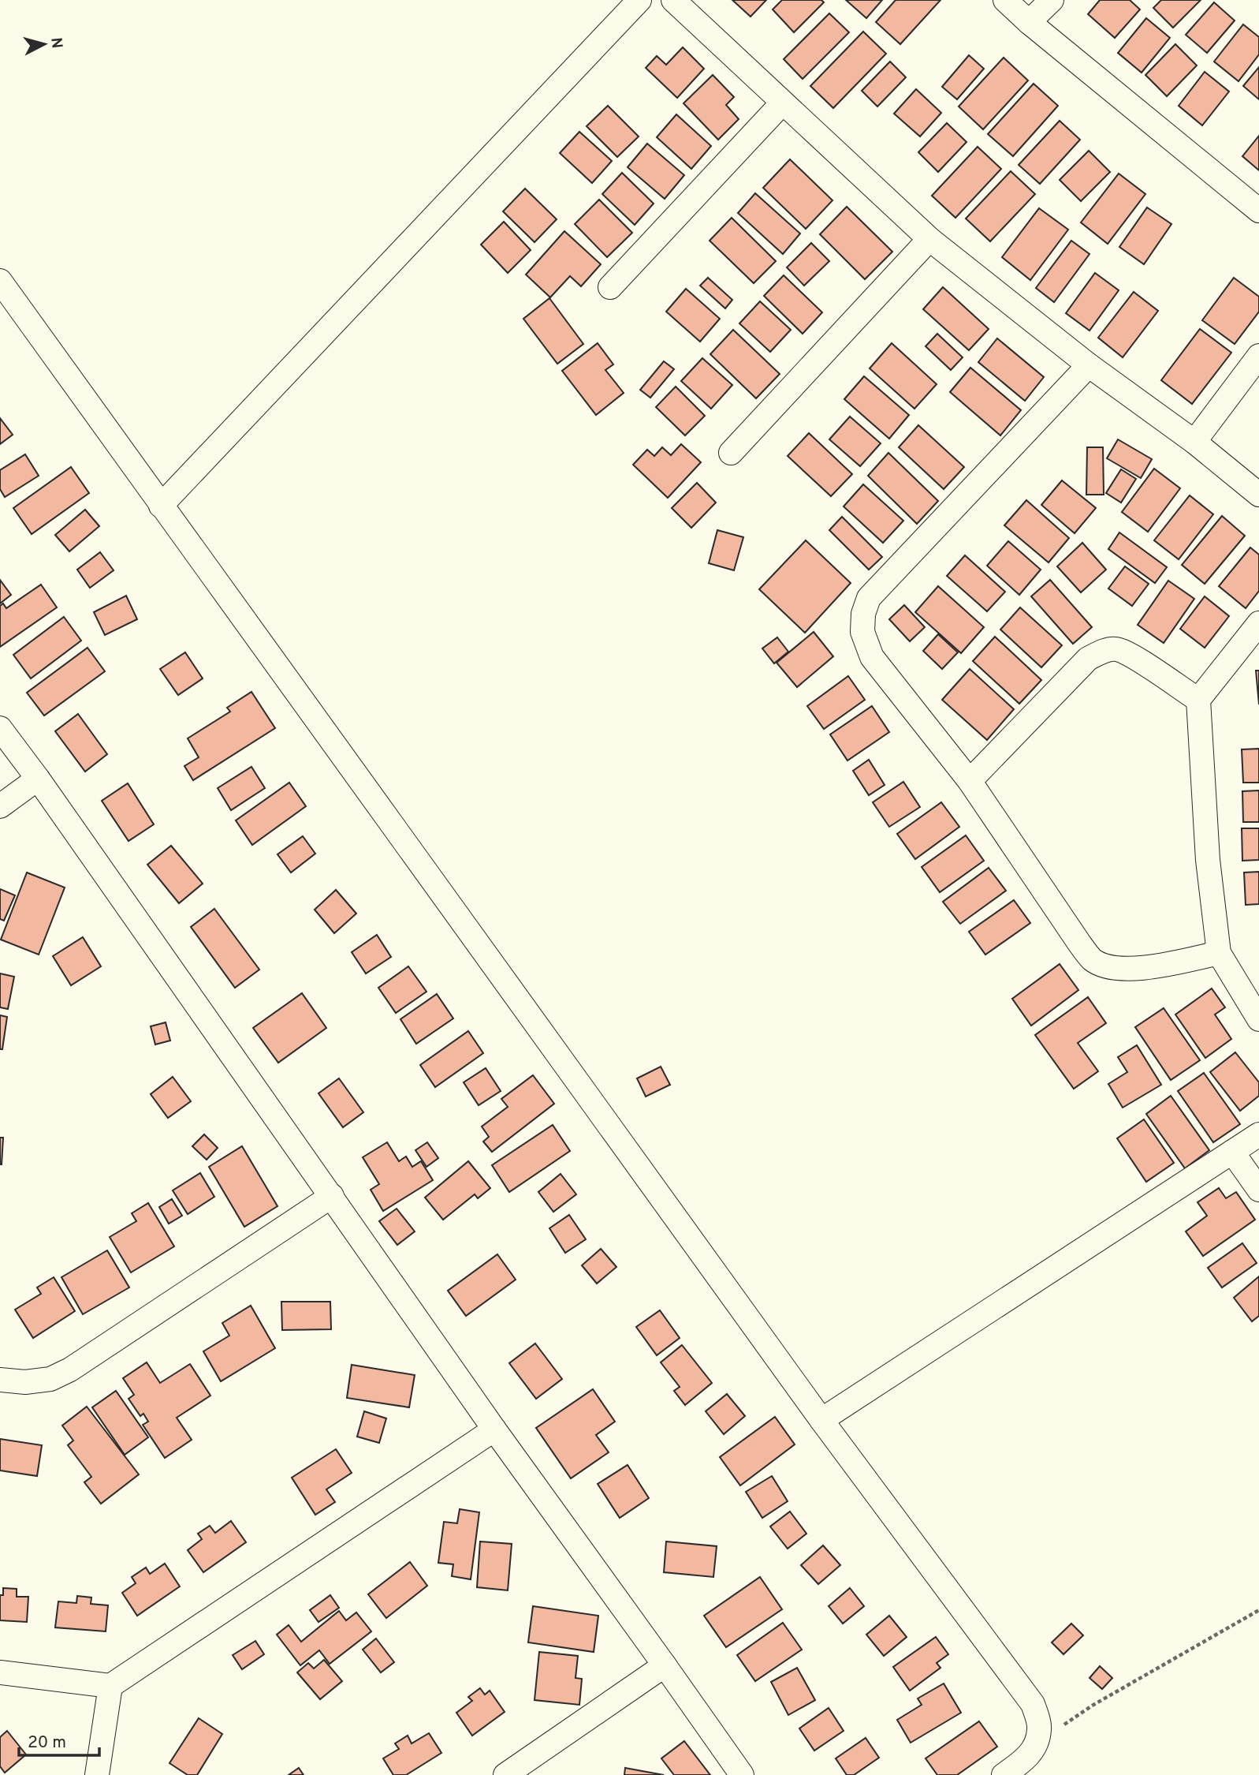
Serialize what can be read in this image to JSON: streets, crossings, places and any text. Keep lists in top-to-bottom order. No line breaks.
{"scale_bar":"20 m","north":"right"}
